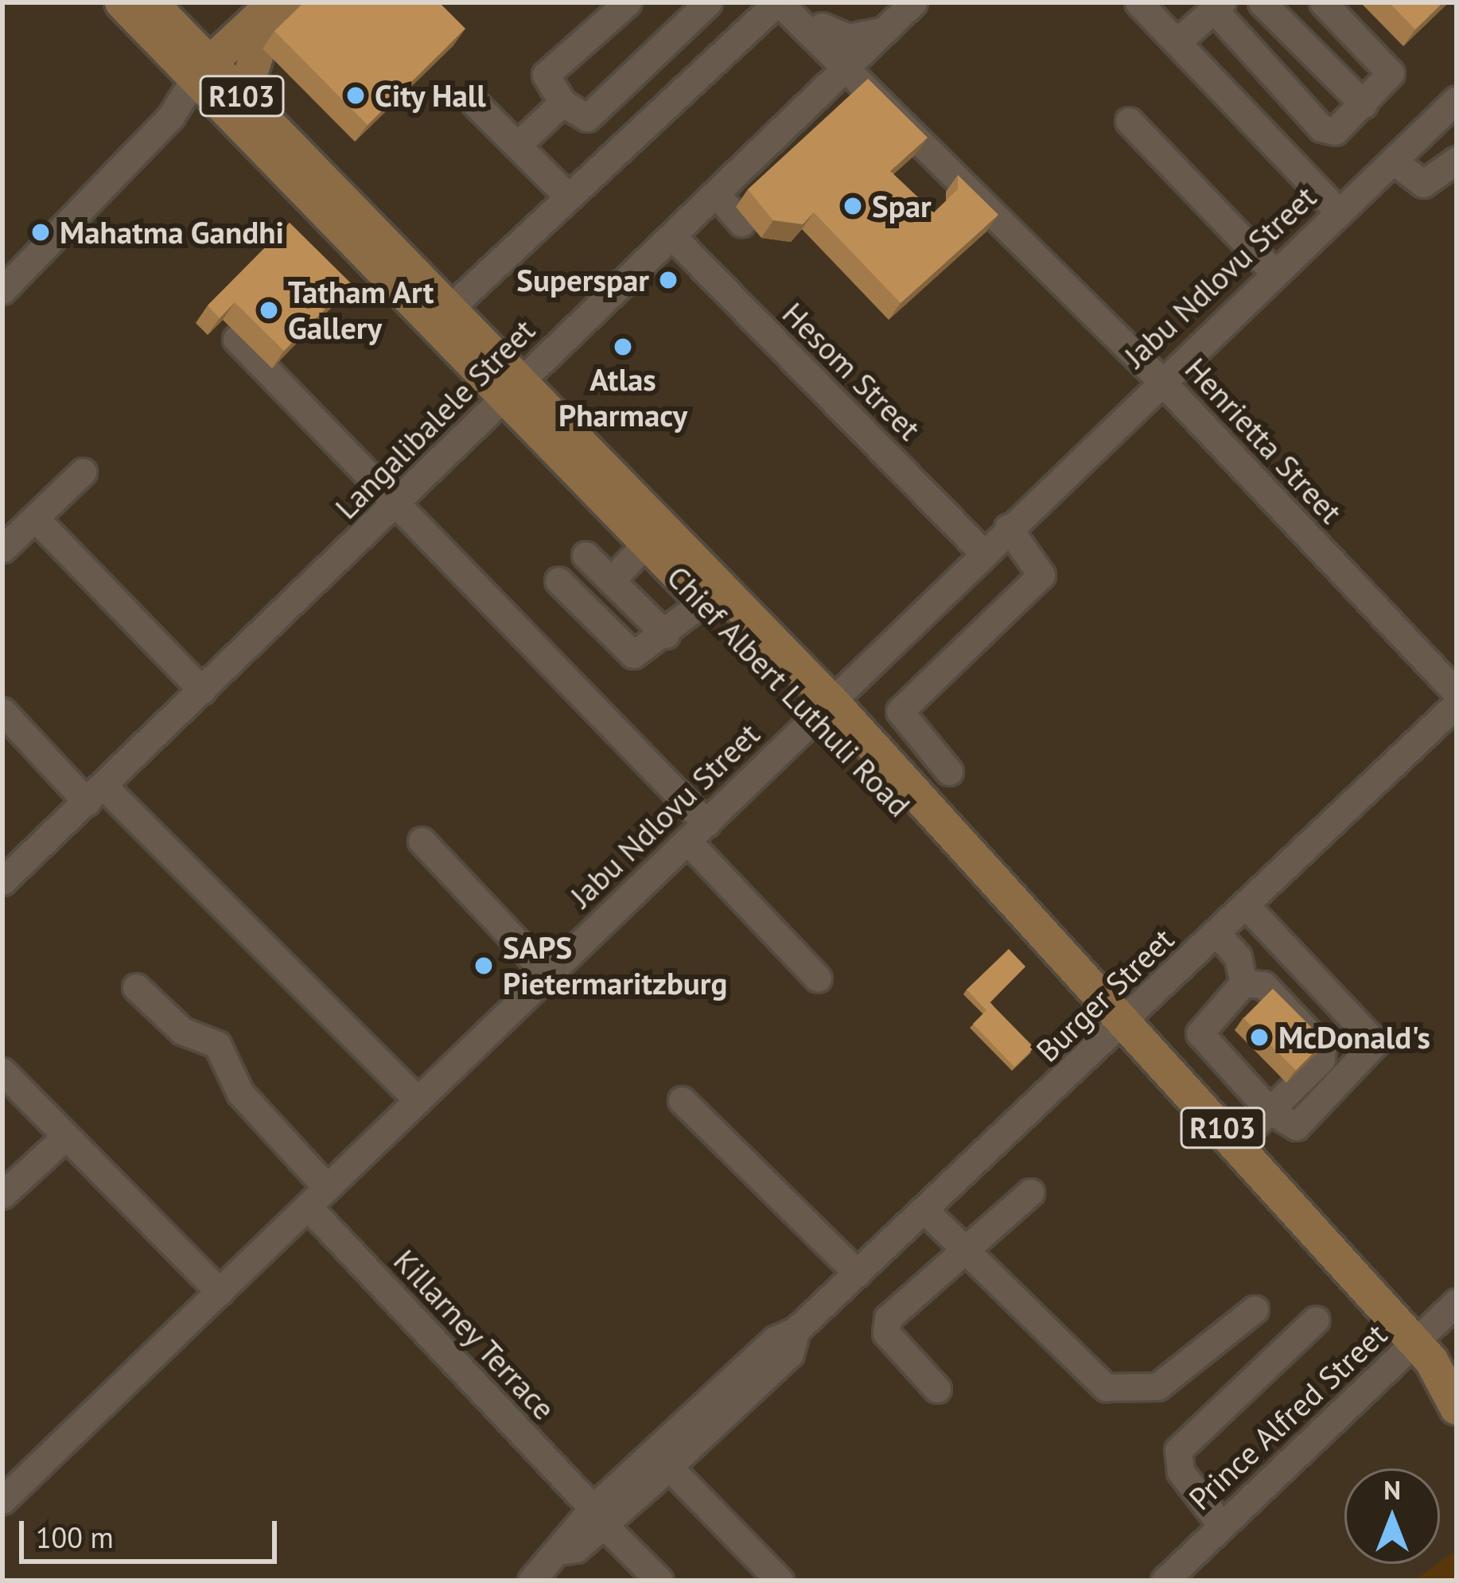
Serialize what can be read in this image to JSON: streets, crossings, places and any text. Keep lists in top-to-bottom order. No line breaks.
{"streets":{"main road":["R103","Chief Albert Luthuli Road"],"street":["Jabu Ndlovu Street","Hesom Street","Langalibalele Street","Henrietta Street","Burger Street","Killarney Terrace","Prince Alfred Street"]},"crossings":[["Jabu Ndlovu Street","Hesom Street"],["Jabu Ndlovu Street","Henrietta Street"],["Jabu Ndlovu Street","Chief Albert Luthuli Road"],["Jabu Ndlovu Street","Killarney Terrace"],["Hesom Street","Langalibalele Street"],["Langalibalele Street","Henrietta Street"],["Langalibalele Street","Chief Albert Luthuli Road"],["Chief Albert Luthuli Road","Burger Street"],["Chief Albert Luthuli Road","Prince Alfred Street"],["Burger Street","Killarney Terrace"]],"places":["City Hall","Spar","Mahatma Gandhi","Superspar","Tatham Art Gallery","Atlas Pharmacy","SAPS Pietermaritzburg","McDonald's"],"scale_bar":"100 m","north":"top"}
